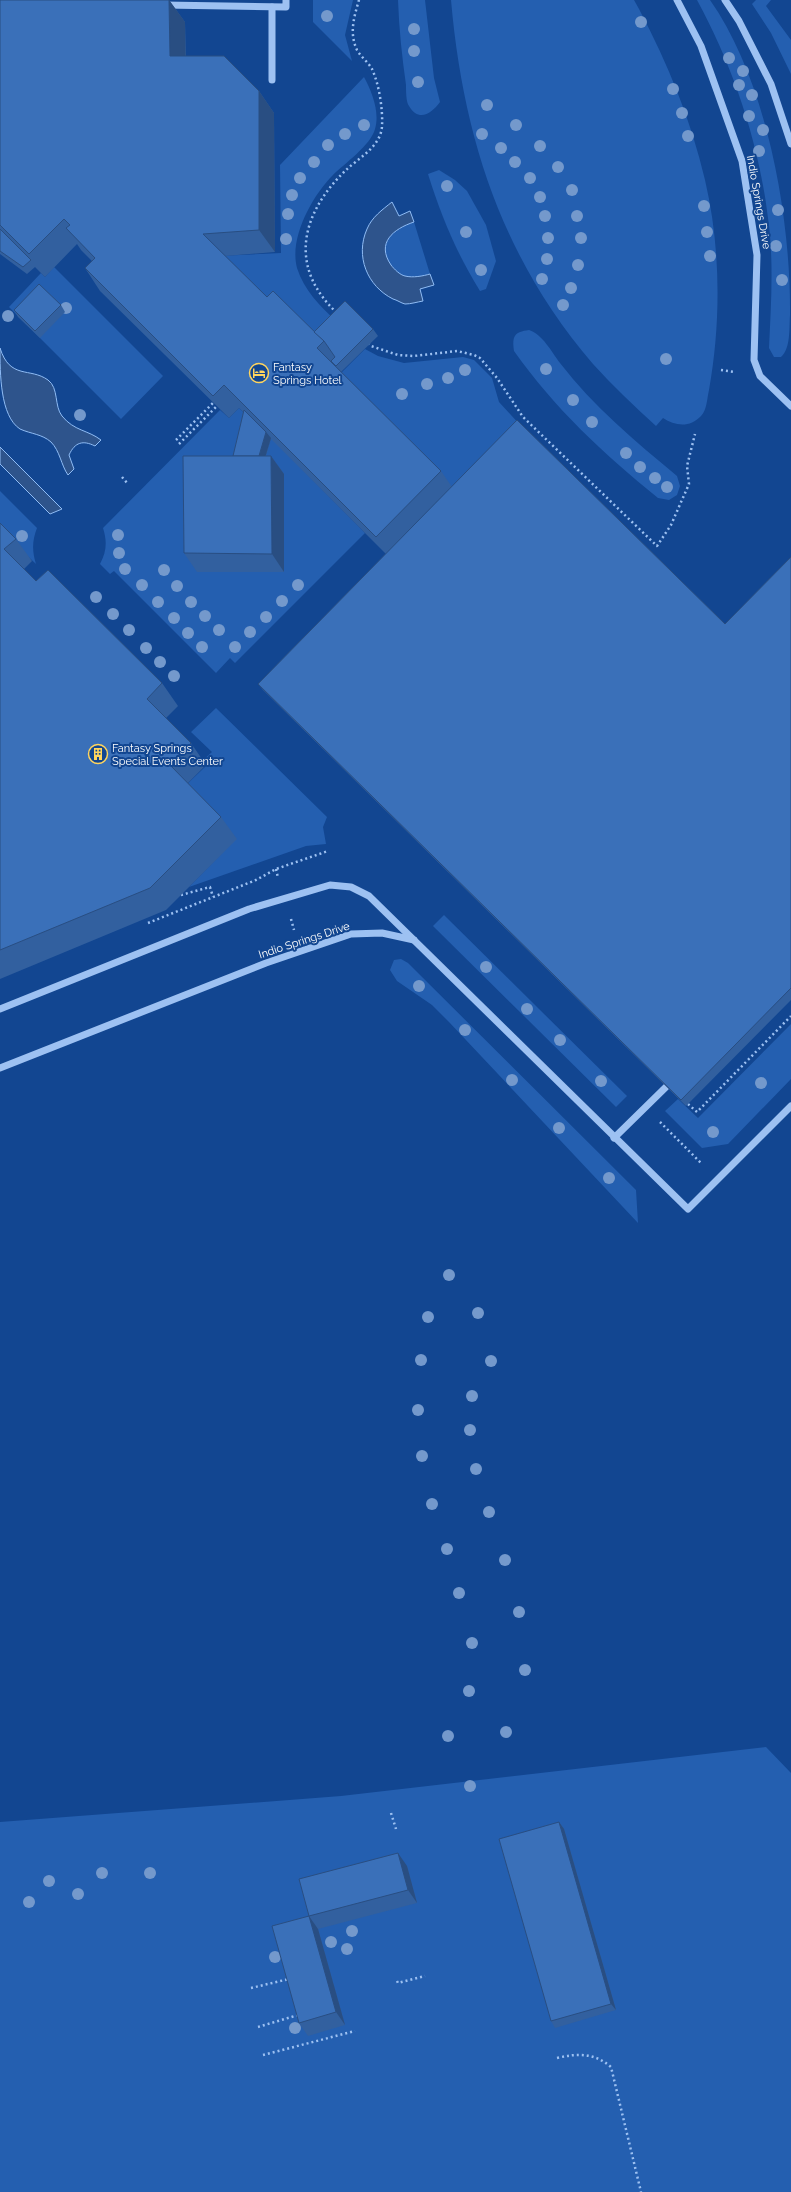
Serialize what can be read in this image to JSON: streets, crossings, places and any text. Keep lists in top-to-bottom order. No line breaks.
{"streets":{"lane":["Indio Springs Drive"]},"places":{"hotel":["Fantasy Springs Hotel"],"building":["Fantasy Springs Special Events Center"]}}
